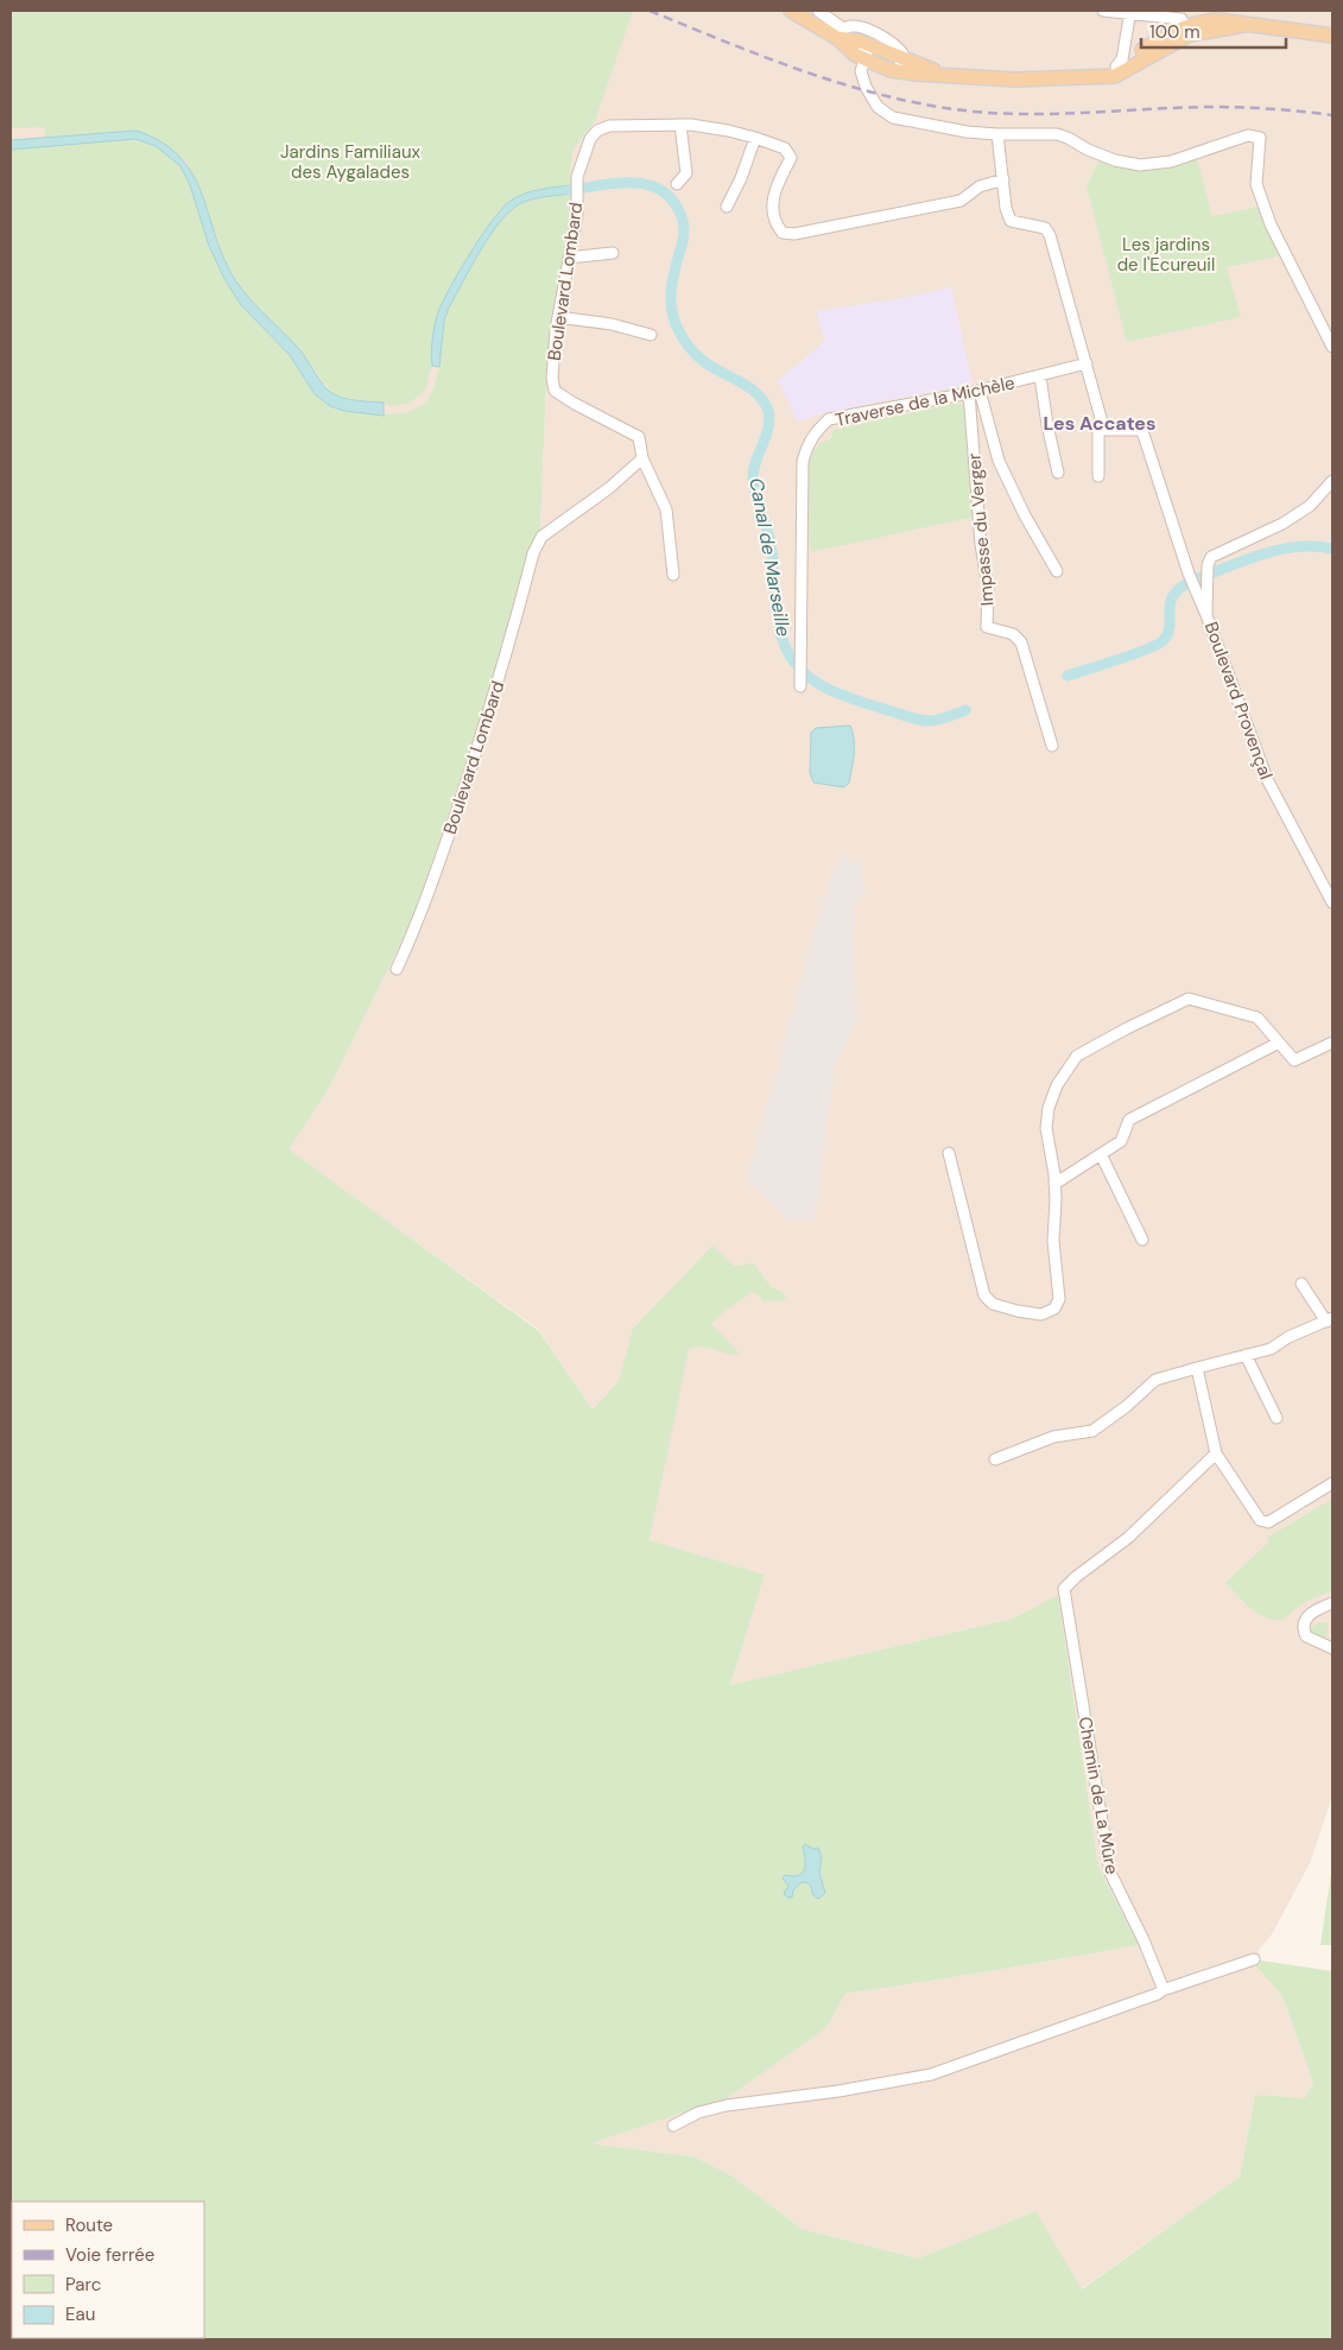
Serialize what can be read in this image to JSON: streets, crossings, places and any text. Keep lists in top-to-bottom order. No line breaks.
{"streets":{"street":["Boulevard Lombard","Traverse de la Michèle","Impasse du Verger","Boulevard Provençal","Chemin de La Mûre"]},"crossings":[["Traverse de la Michèle","Impasse du Verger"]],"districts":["Les Accates"],"water":["Canal de Marseille"],"parks":["Jardins Familiaux des Aygalades","Les jardins de l'Ecureuil"],"legend":["Route","Voie ferrée","Parc","Eau"],"scale_bar":"100 m"}
